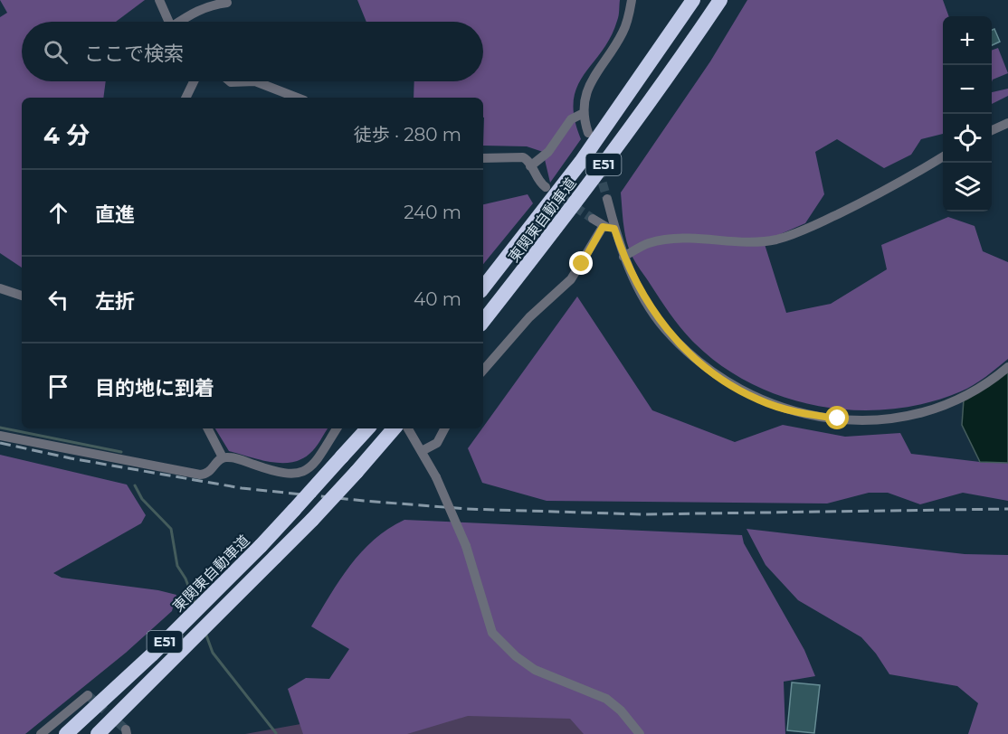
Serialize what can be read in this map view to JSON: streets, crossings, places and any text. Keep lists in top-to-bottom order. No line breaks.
{"streets":{"highway":["E51","東関東自動車道"]},"page":{"map_buttons":["+","−"],"search":"ここで検索","heading":["4 分","徒歩 · 280 m"],"list":[["直進","240 m"],["左折","40 m"],"目的地に到着"]}}
